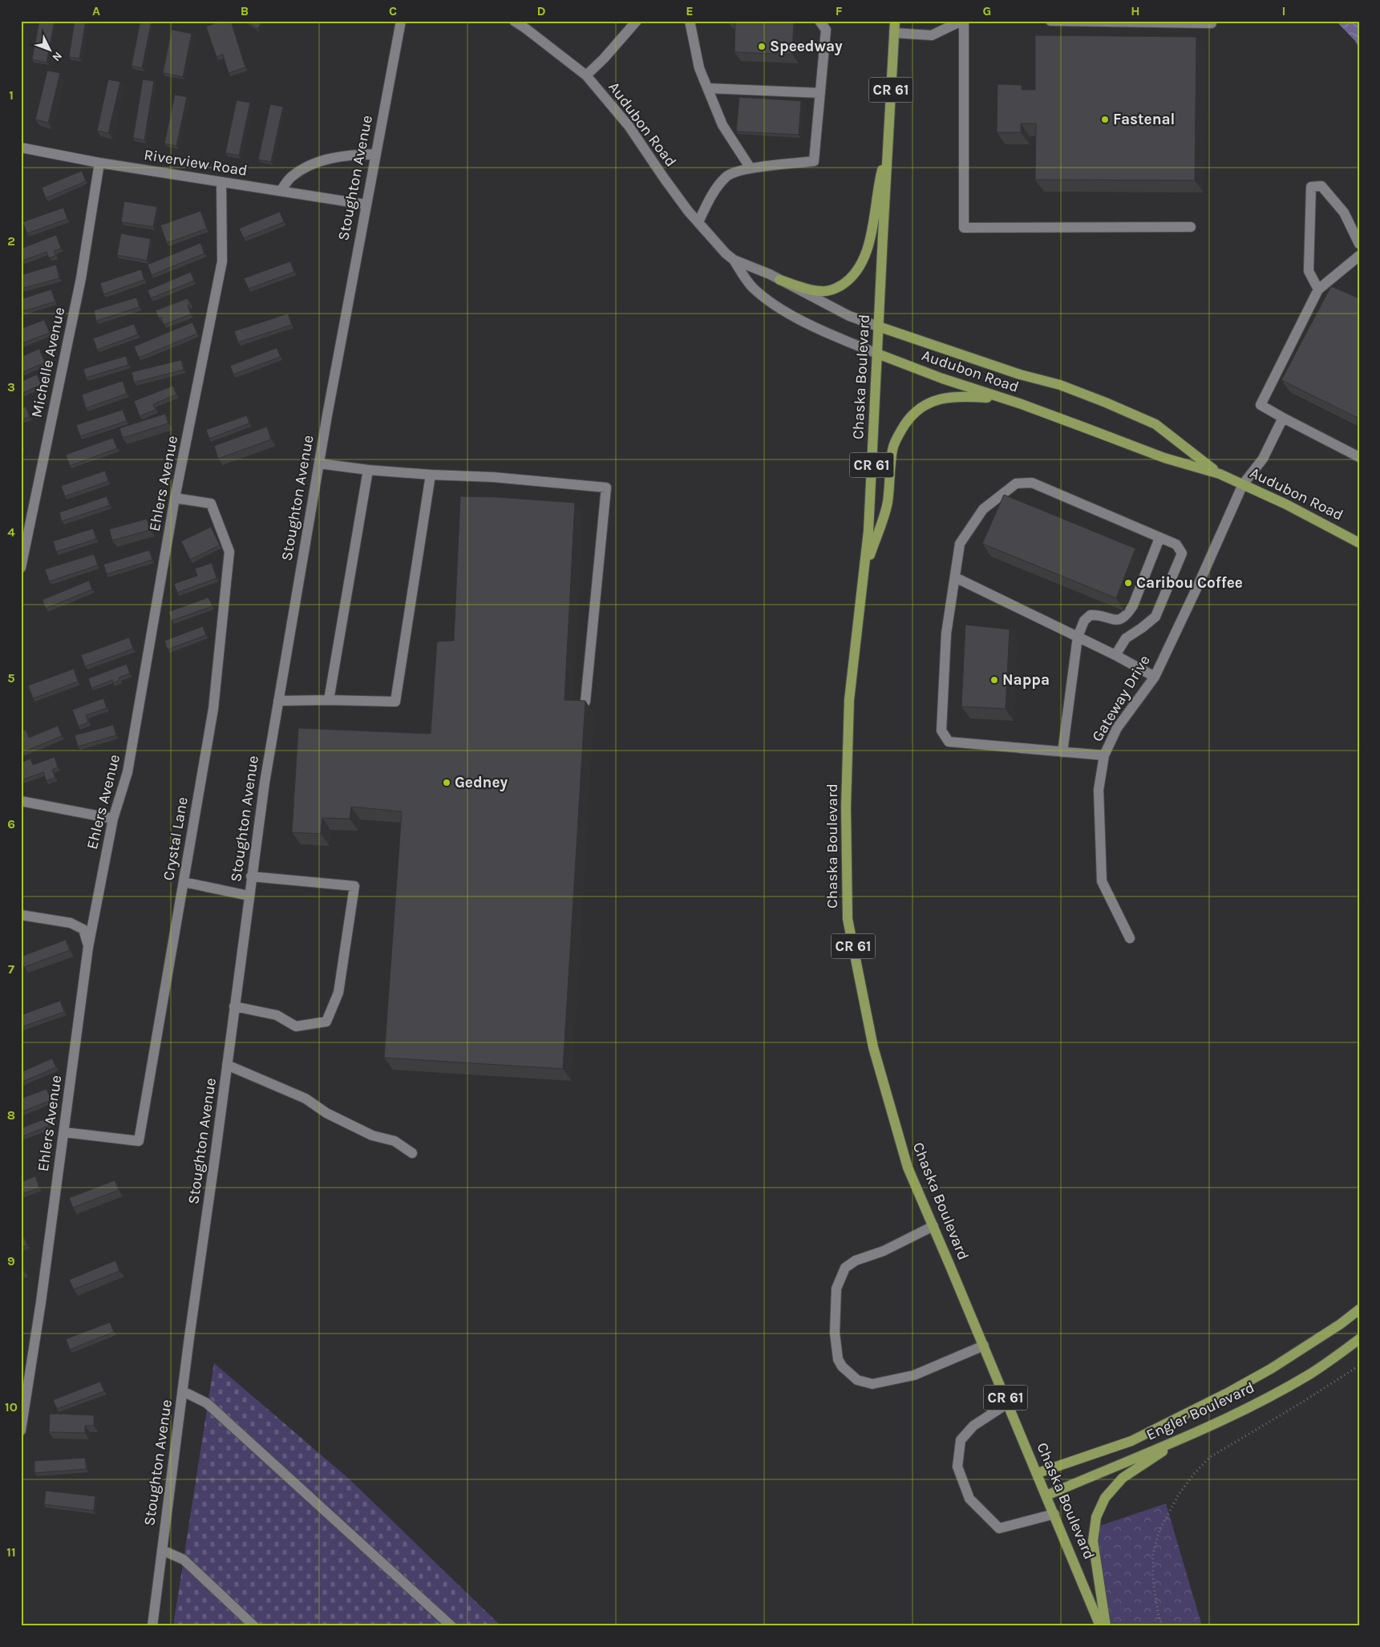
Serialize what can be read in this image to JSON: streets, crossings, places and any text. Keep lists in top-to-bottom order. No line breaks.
{"streets":{"main road":["CR 61","Audubon Road","Chaska Boulevard","Engler Boulevard"],"street":["Riverview Road","Stoughton Avenue","Michelle Avenue","Ehlers Avenue","Gateway Drive","Crystal Lane"]},"crossings":[["Audubon Road","Chaska Boulevard"],["Audubon Road","Gateway Drive"],["Riverview Road","Stoughton Avenue"],["Riverview Road","Michelle Avenue"],["Riverview Road","Ehlers Avenue"],["Chaska Boulevard","Engler Boulevard"],["Ehlers Avenue","Crystal Lane"]],"places":["Speedway","Fastenal","Caribou Coffee","Nappa","Gedney"],"north":"bottom right","grid":{"columns":["A","B","C","D","E","F","G","H","I"],"rows":["1","2","3","4","5","6","7","8","9","10","11"]}}
